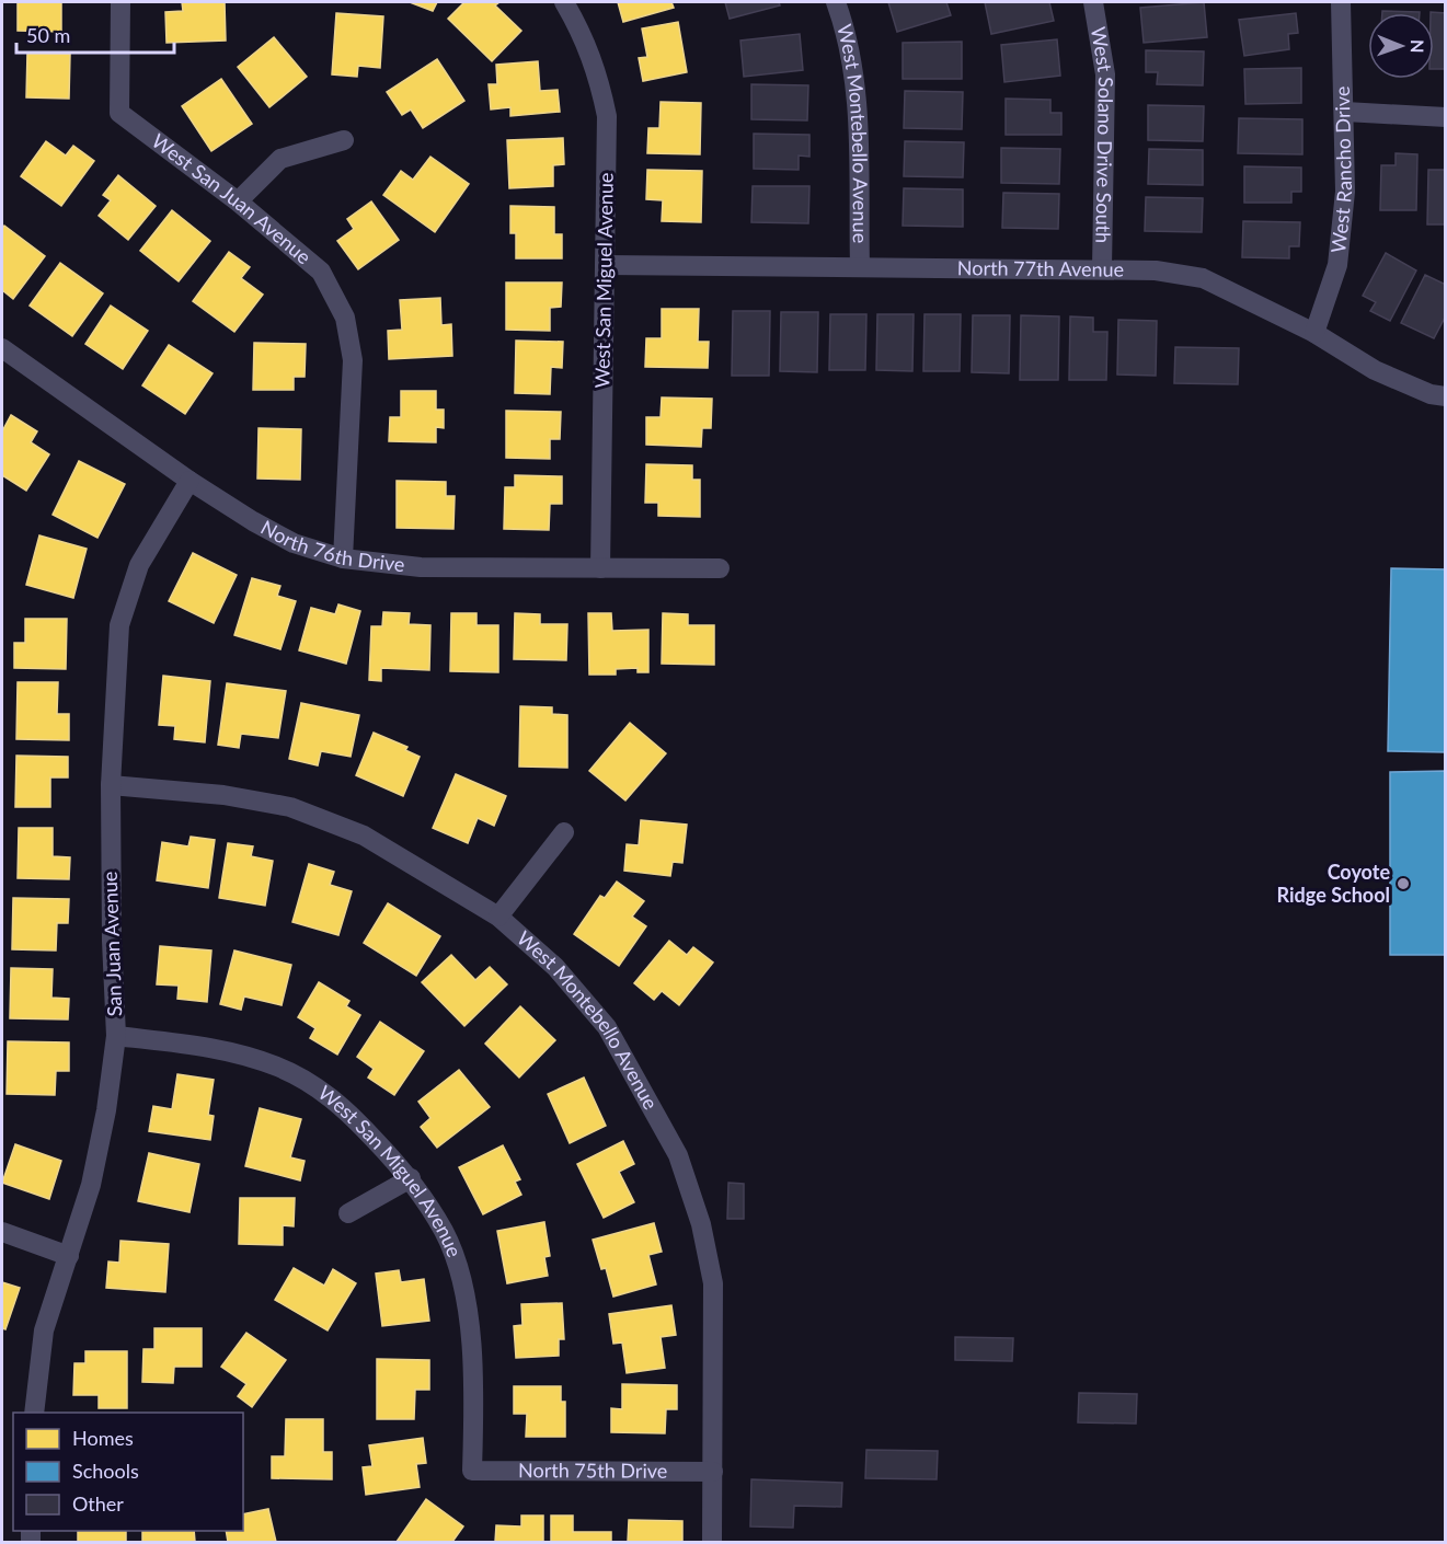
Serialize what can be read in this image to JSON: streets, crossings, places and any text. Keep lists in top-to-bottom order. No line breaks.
{"streets":{"street":["West Montebello Avenue","West Solano Drive South","West Rancho Drive","West San Juan Avenue","North 77th Avenue","West San Miguel Avenue","North 76th Drive","San Juan Avenue","North 75th Drive"]},"crossings":[["West Montebello Avenue","North 77th Avenue"],["West Montebello Avenue","San Juan Avenue"],["West Montebello Avenue","North 75th Drive"],["West Solano Drive South","North 77th Avenue"],["West Rancho Drive","North 77th Avenue"],["West San Juan Avenue","North 76th Drive"],["North 77th Avenue","West San Miguel Avenue"],["West San Miguel Avenue","North 76th Drive"],["West San Miguel Avenue","San Juan Avenue"],["West San Miguel Avenue","North 75th Drive"],["North 76th Drive","San Juan Avenue"]],"places":["Coyote Ridge School"],"legend":["Homes","Schools","Other"],"scale_bar":"50 m","north":"right"}
